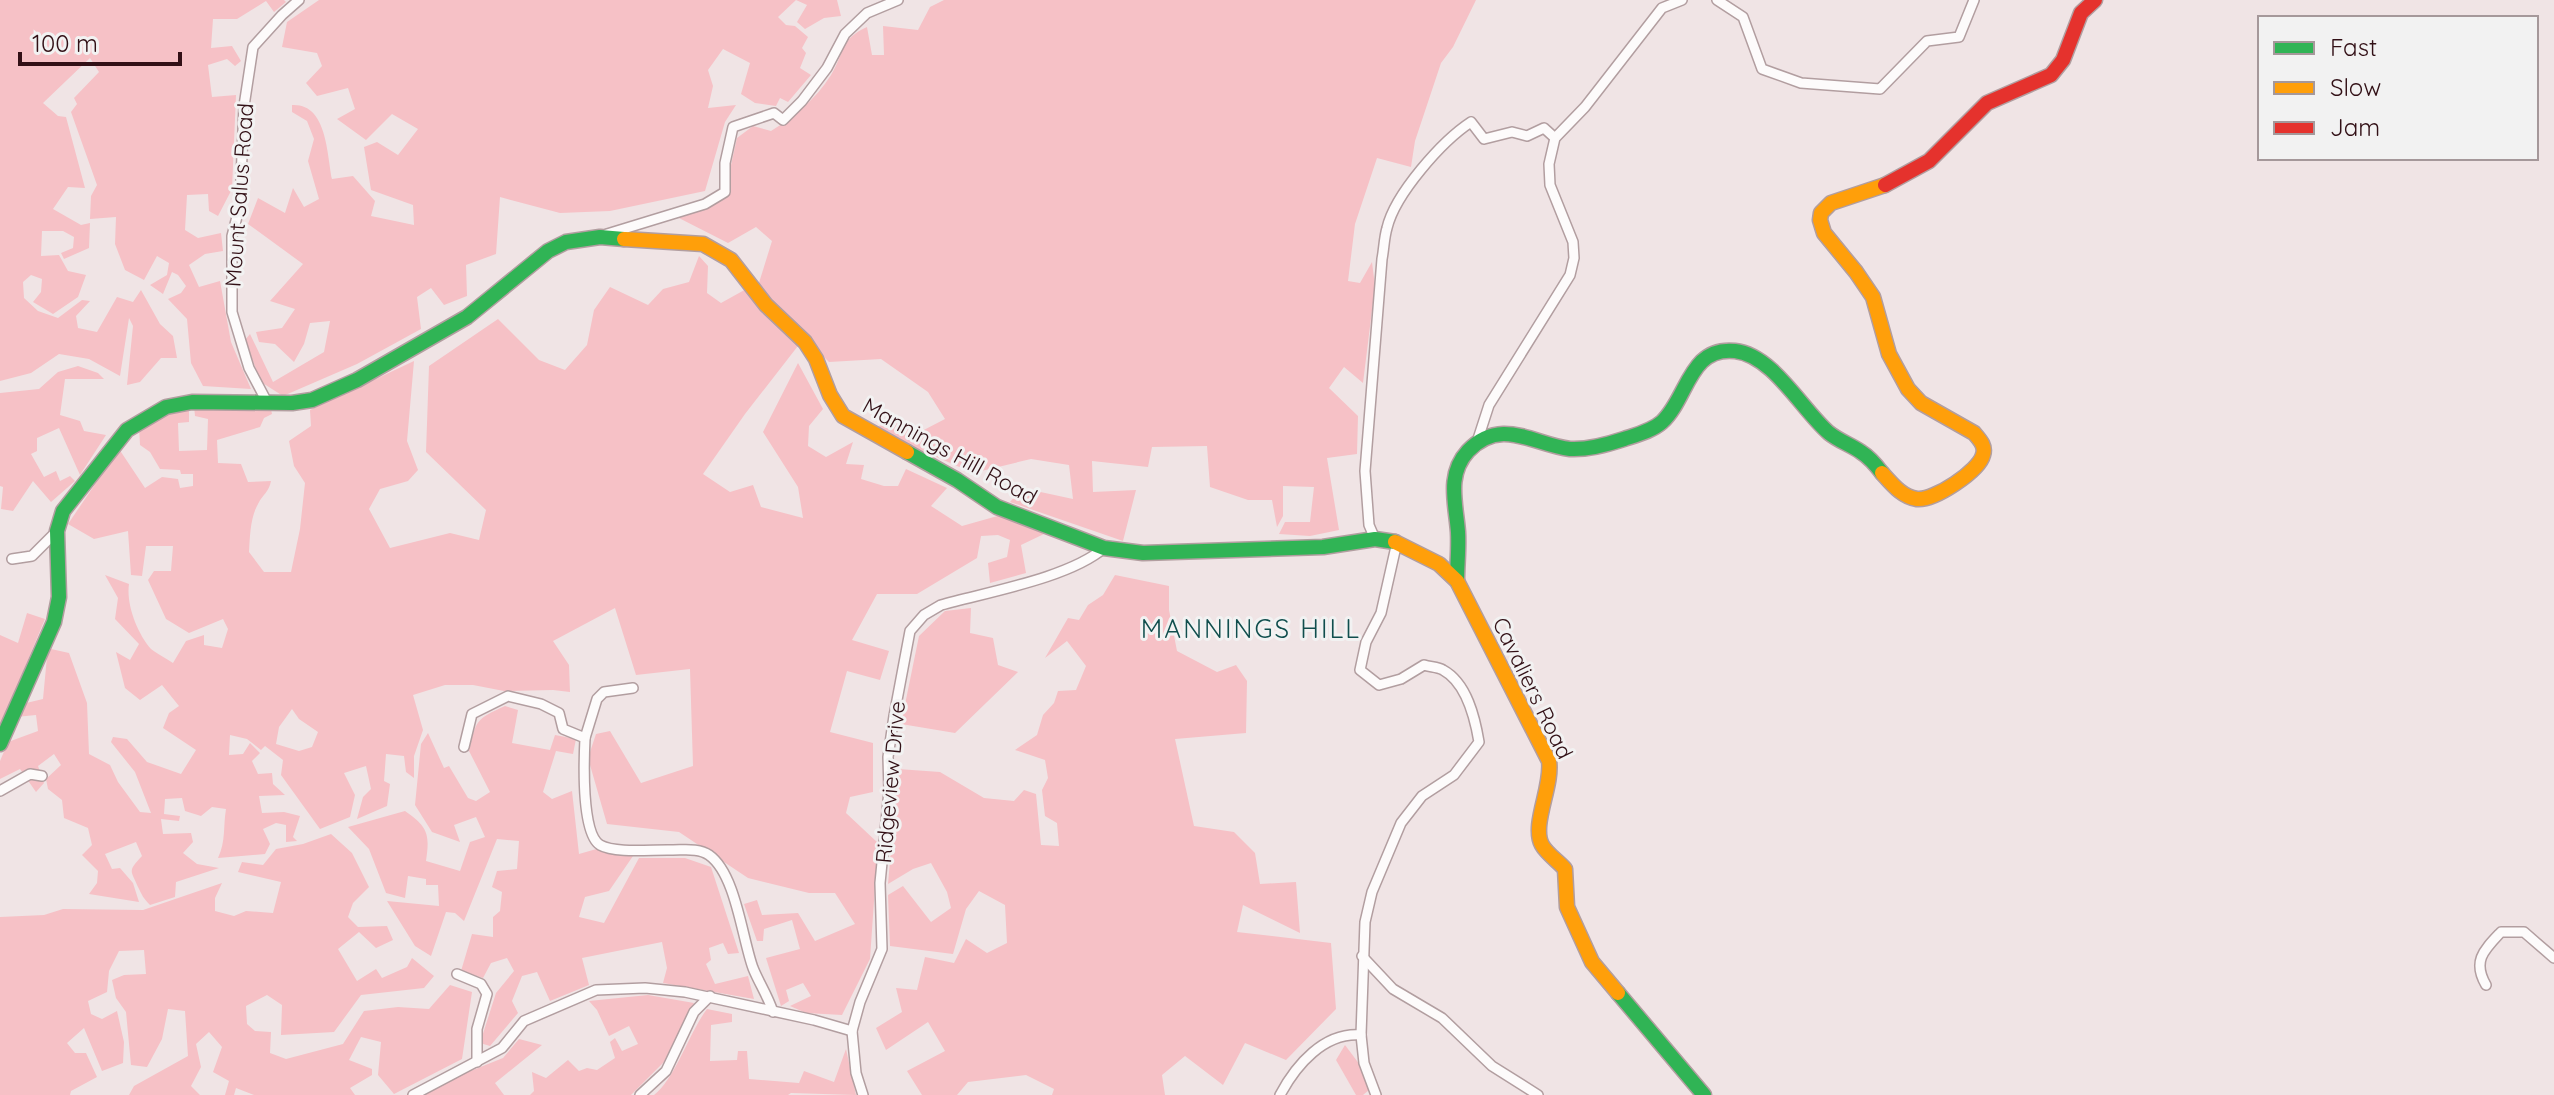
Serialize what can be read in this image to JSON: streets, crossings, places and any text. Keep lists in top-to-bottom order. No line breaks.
{"streets":{"main road":["Mannings Hill Road","Cavaliers Road"],"street":["Mount Salus Road","Ridgeview Drive"]},"crossings":[["Mount Salus Road","Mannings Hill Road"],["Mannings Hill Road","Cavaliers Road"],["Mannings Hill Road","Ridgeview Drive"]],"districts":["MANNINGS HILL"],"legend":["Fast","Slow","Jam"],"scale_bar":"100 m"}
